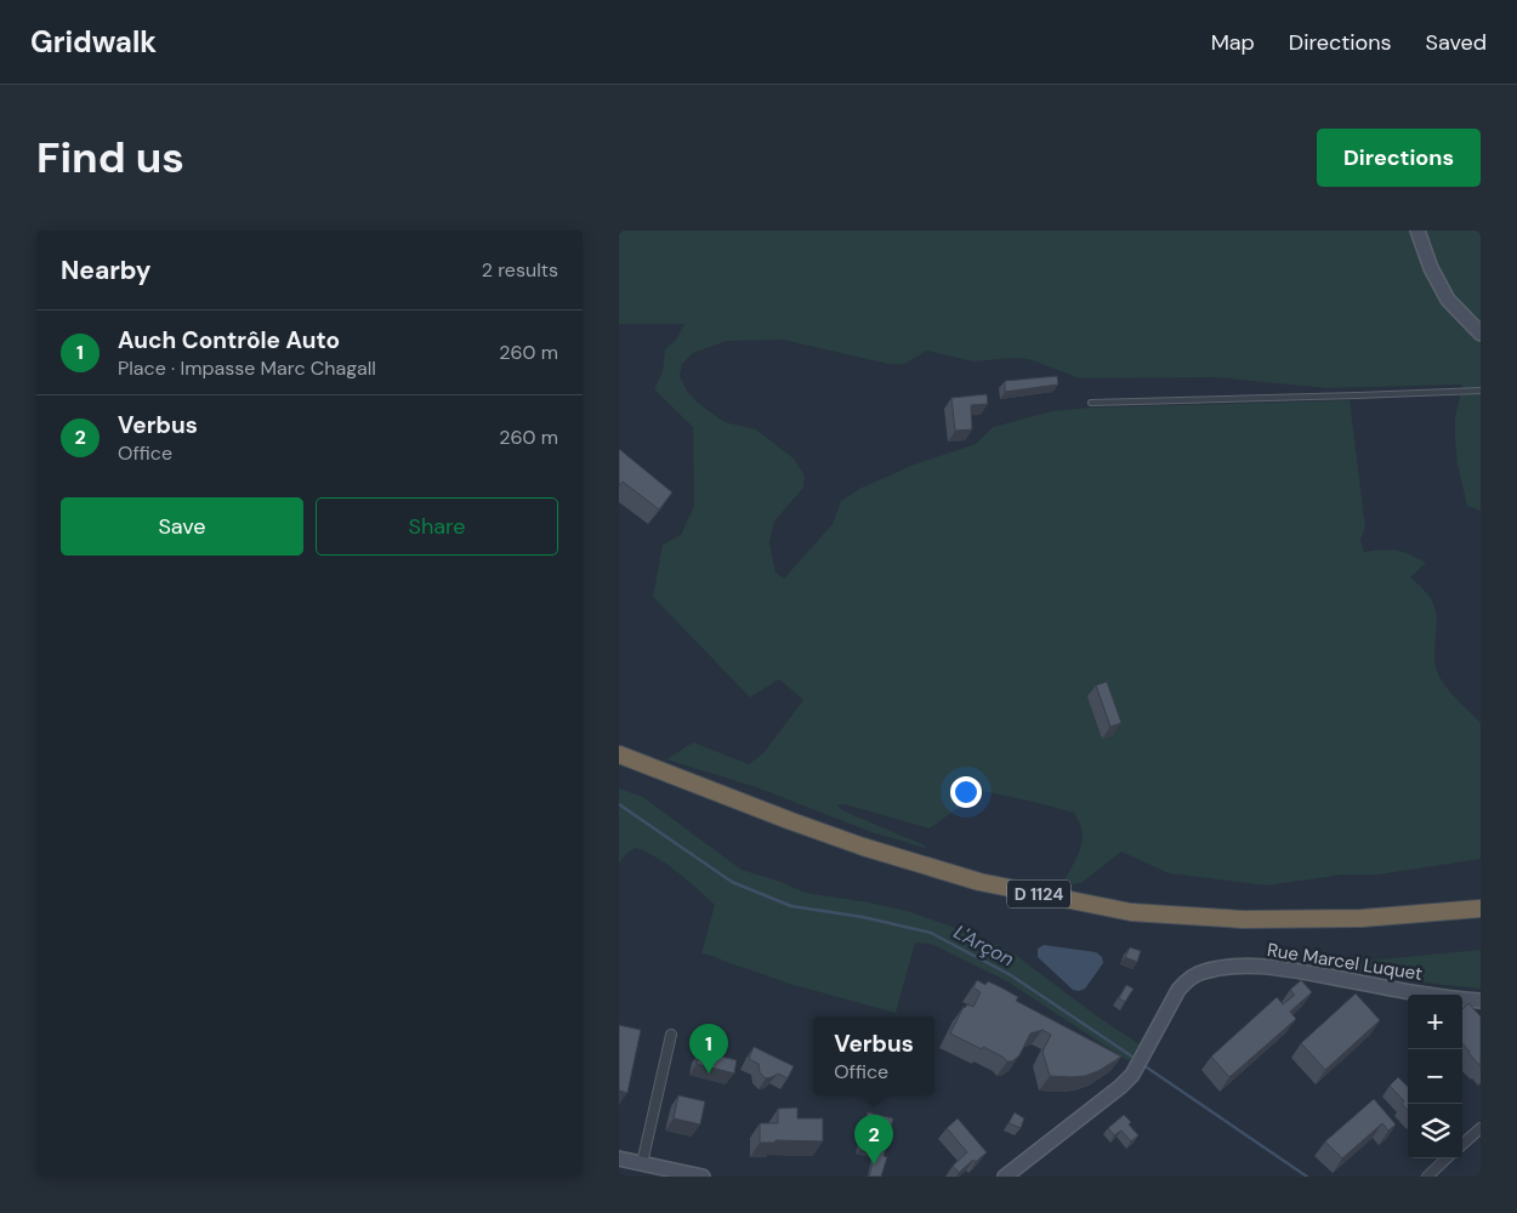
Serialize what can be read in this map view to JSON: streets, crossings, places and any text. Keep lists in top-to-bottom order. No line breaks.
{"streets":{"highway":["D 1124"],"street":["Rue Marcel Luquet"]},"water":["L'Arçon"],"page":{"header":"Gridwalk","nav":["Map","Directions","Saved"],"buttons":["Directions",["Save","Share"]],"title":"Find us","heading":["Nearby","2 results"],"list":[{"mark":"1","name":"Auch Contrôle Auto","note":"Place · Impasse Marc Chagall","value":"260 m"},{"mark":"2","name":"Verbus","note":"Office","value":"260 m"}],"map_buttons":["+","−"],"popup":["Verbus","Office"],"pins":["1","2"]}}
